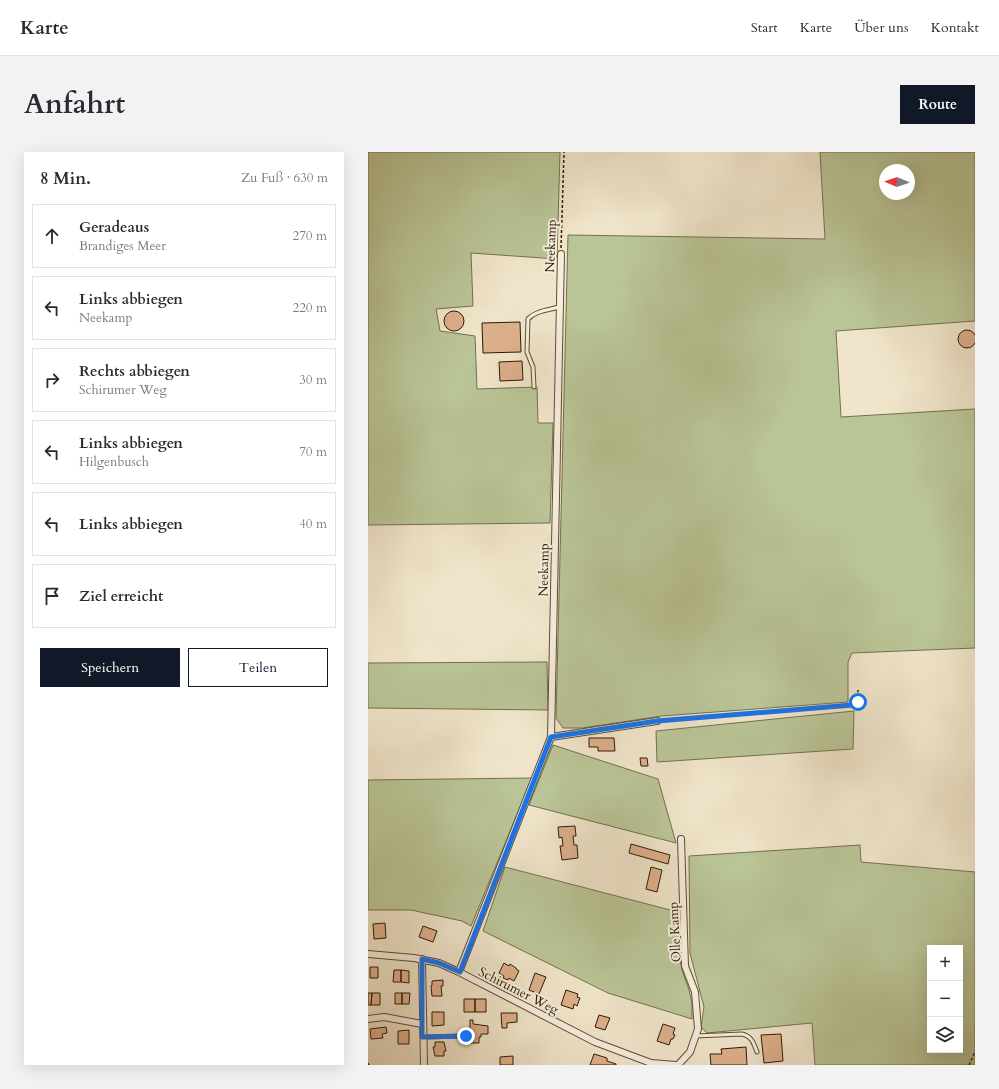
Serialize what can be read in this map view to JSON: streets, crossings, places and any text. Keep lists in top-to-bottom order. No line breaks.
{"streets":{"street":["Neekamp","Olle Kamp","Schirumer Weg"]},"crossings":[["Neekamp","Schirumer Weg"],["Olle Kamp","Schirumer Weg"]],"north":"left","page":{"header":"Karte","nav":["Start","Karte","Über uns","Kontakt"],"title":"Anfahrt","buttons":["Route",["Speichern","Teilen"]],"heading":["8 Min.","Zu Fuß · 630 m"],"list":[["Geradeaus","Brandiges Meer","270 m"],["Links abbiegen","Neekamp","220 m"],["Rechts abbiegen","Schirumer Weg","30 m"],["Links abbiegen","Hilgenbusch","70 m"],["Links abbiegen","40 m"],"Ziel erreicht"],"map_buttons":["+","−"]}}
